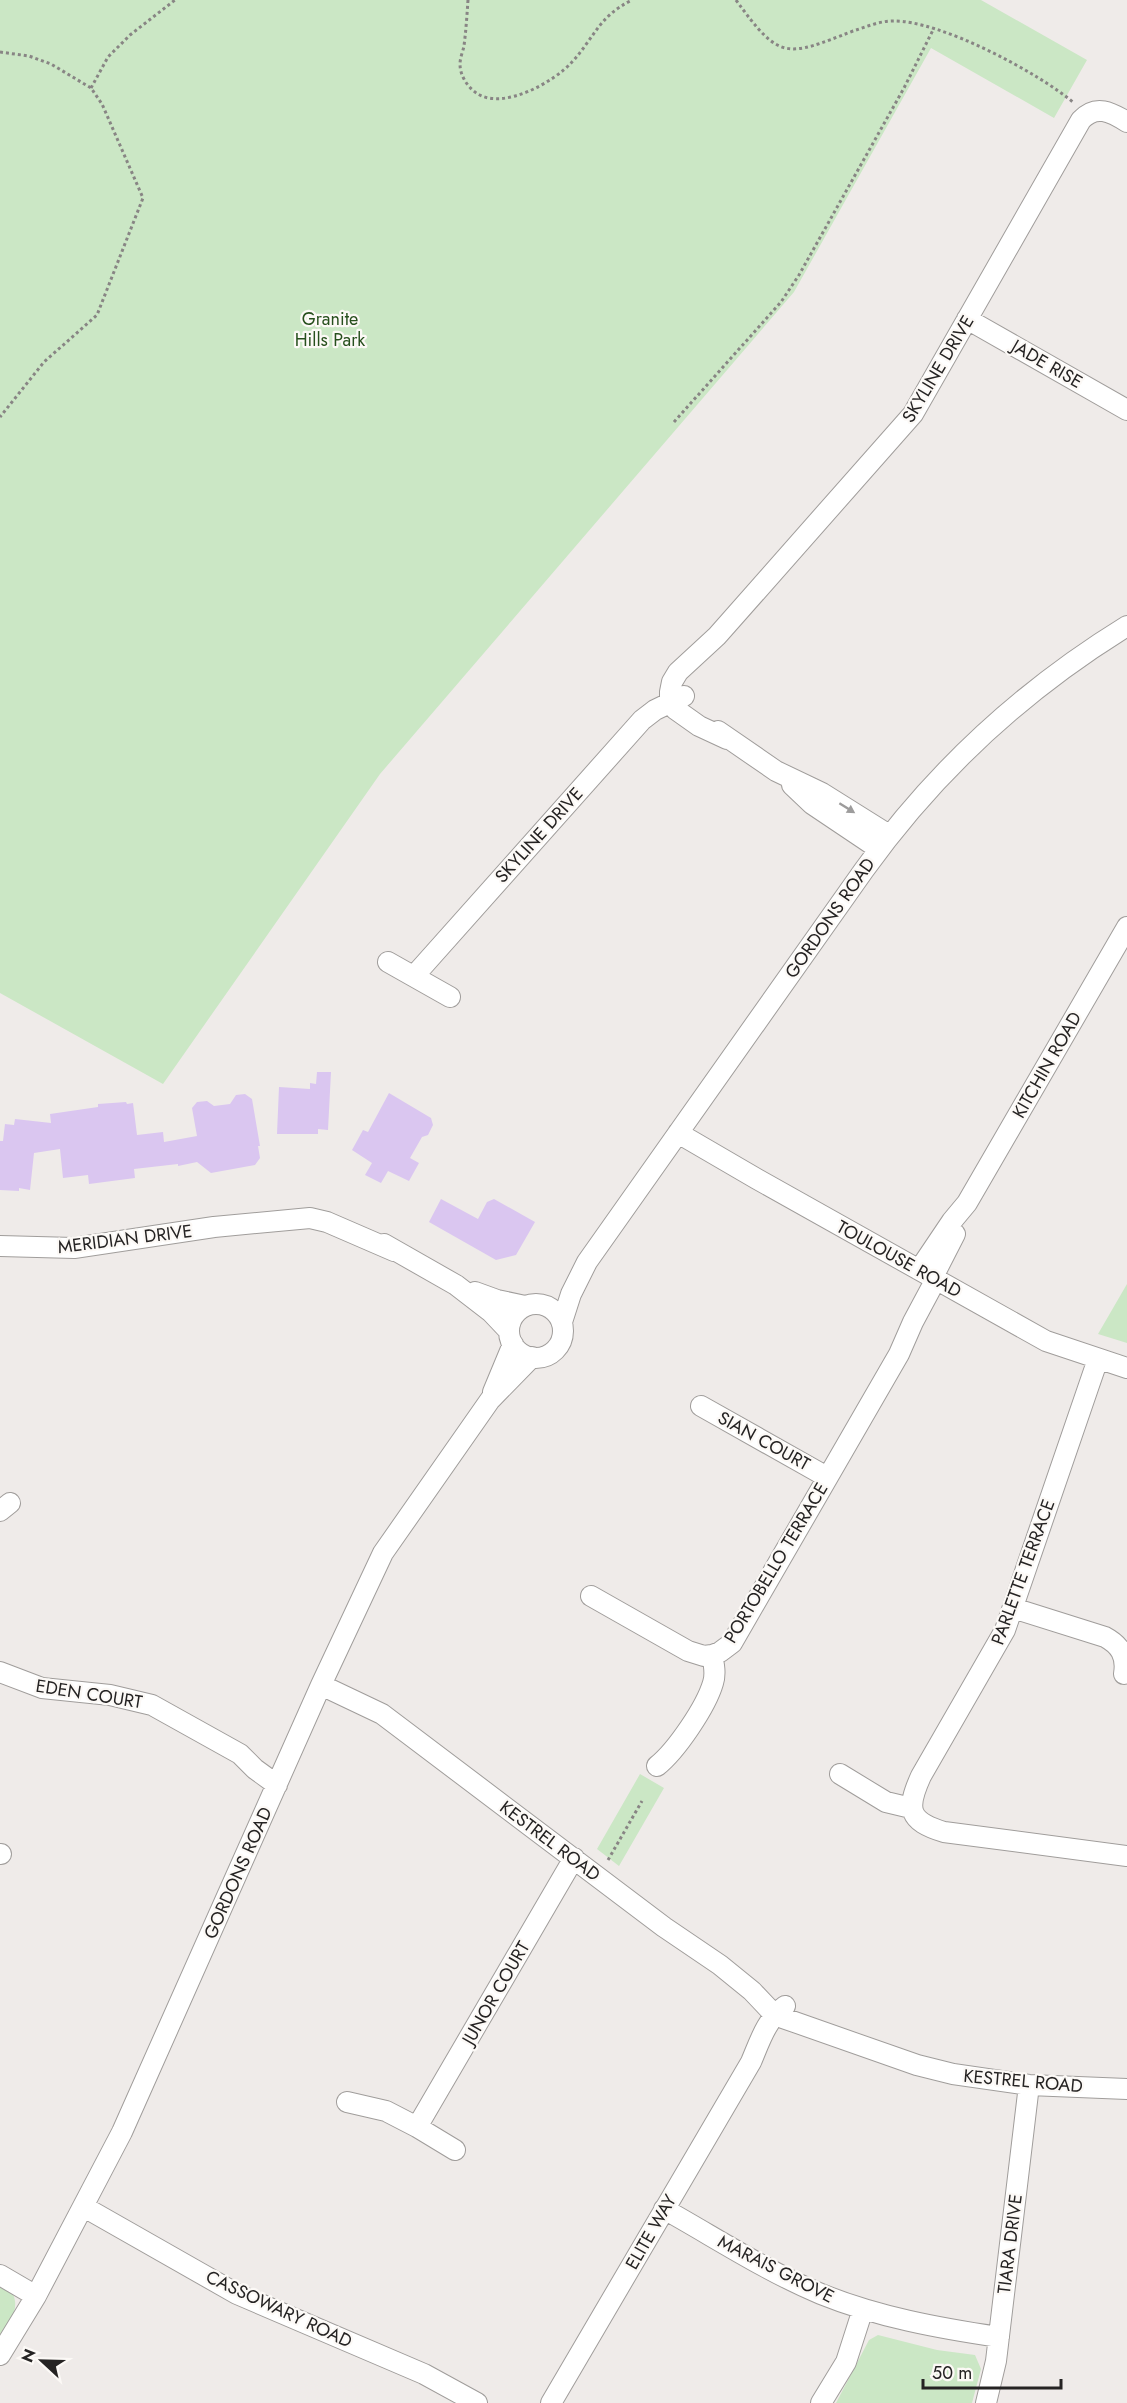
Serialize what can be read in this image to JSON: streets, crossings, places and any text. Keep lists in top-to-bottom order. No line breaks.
{"streets":{"street":["JADE RISE","SKYLINE DRIVE","GORDONS ROAD","KITCHIN ROAD","MERIDIAN DRIVE","TOULOUSE ROAD","SIAN COURT","PORTOBELLO TERRACE","PARLETTE TERRACE","EDEN COURT","KESTREL ROAD","JUNOR COURT","ELITE WAY","TIARA DRIVE","MARAIS GROVE","CASSOWARY ROAD"]},"crossings":[["JADE RISE","SKYLINE DRIVE"],["GORDONS ROAD","MERIDIAN DRIVE"],["GORDONS ROAD","TOULOUSE ROAD"],["GORDONS ROAD","EDEN COURT"],["GORDONS ROAD","KESTREL ROAD"],["GORDONS ROAD","CASSOWARY ROAD"],["KITCHIN ROAD","TOULOUSE ROAD"],["KITCHIN ROAD","PORTOBELLO TERRACE"],["TOULOUSE ROAD","PORTOBELLO TERRACE"],["TOULOUSE ROAD","PARLETTE TERRACE"],["SIAN COURT","PORTOBELLO TERRACE"],["KESTREL ROAD","JUNOR COURT"],["KESTREL ROAD","ELITE WAY"],["KESTREL ROAD","TIARA DRIVE"],["ELITE WAY","MARAIS GROVE"],["TIARA DRIVE","MARAIS GROVE"]],"parks":["Granite Hills Park"],"scale_bar":"50 m","north":"left"}
